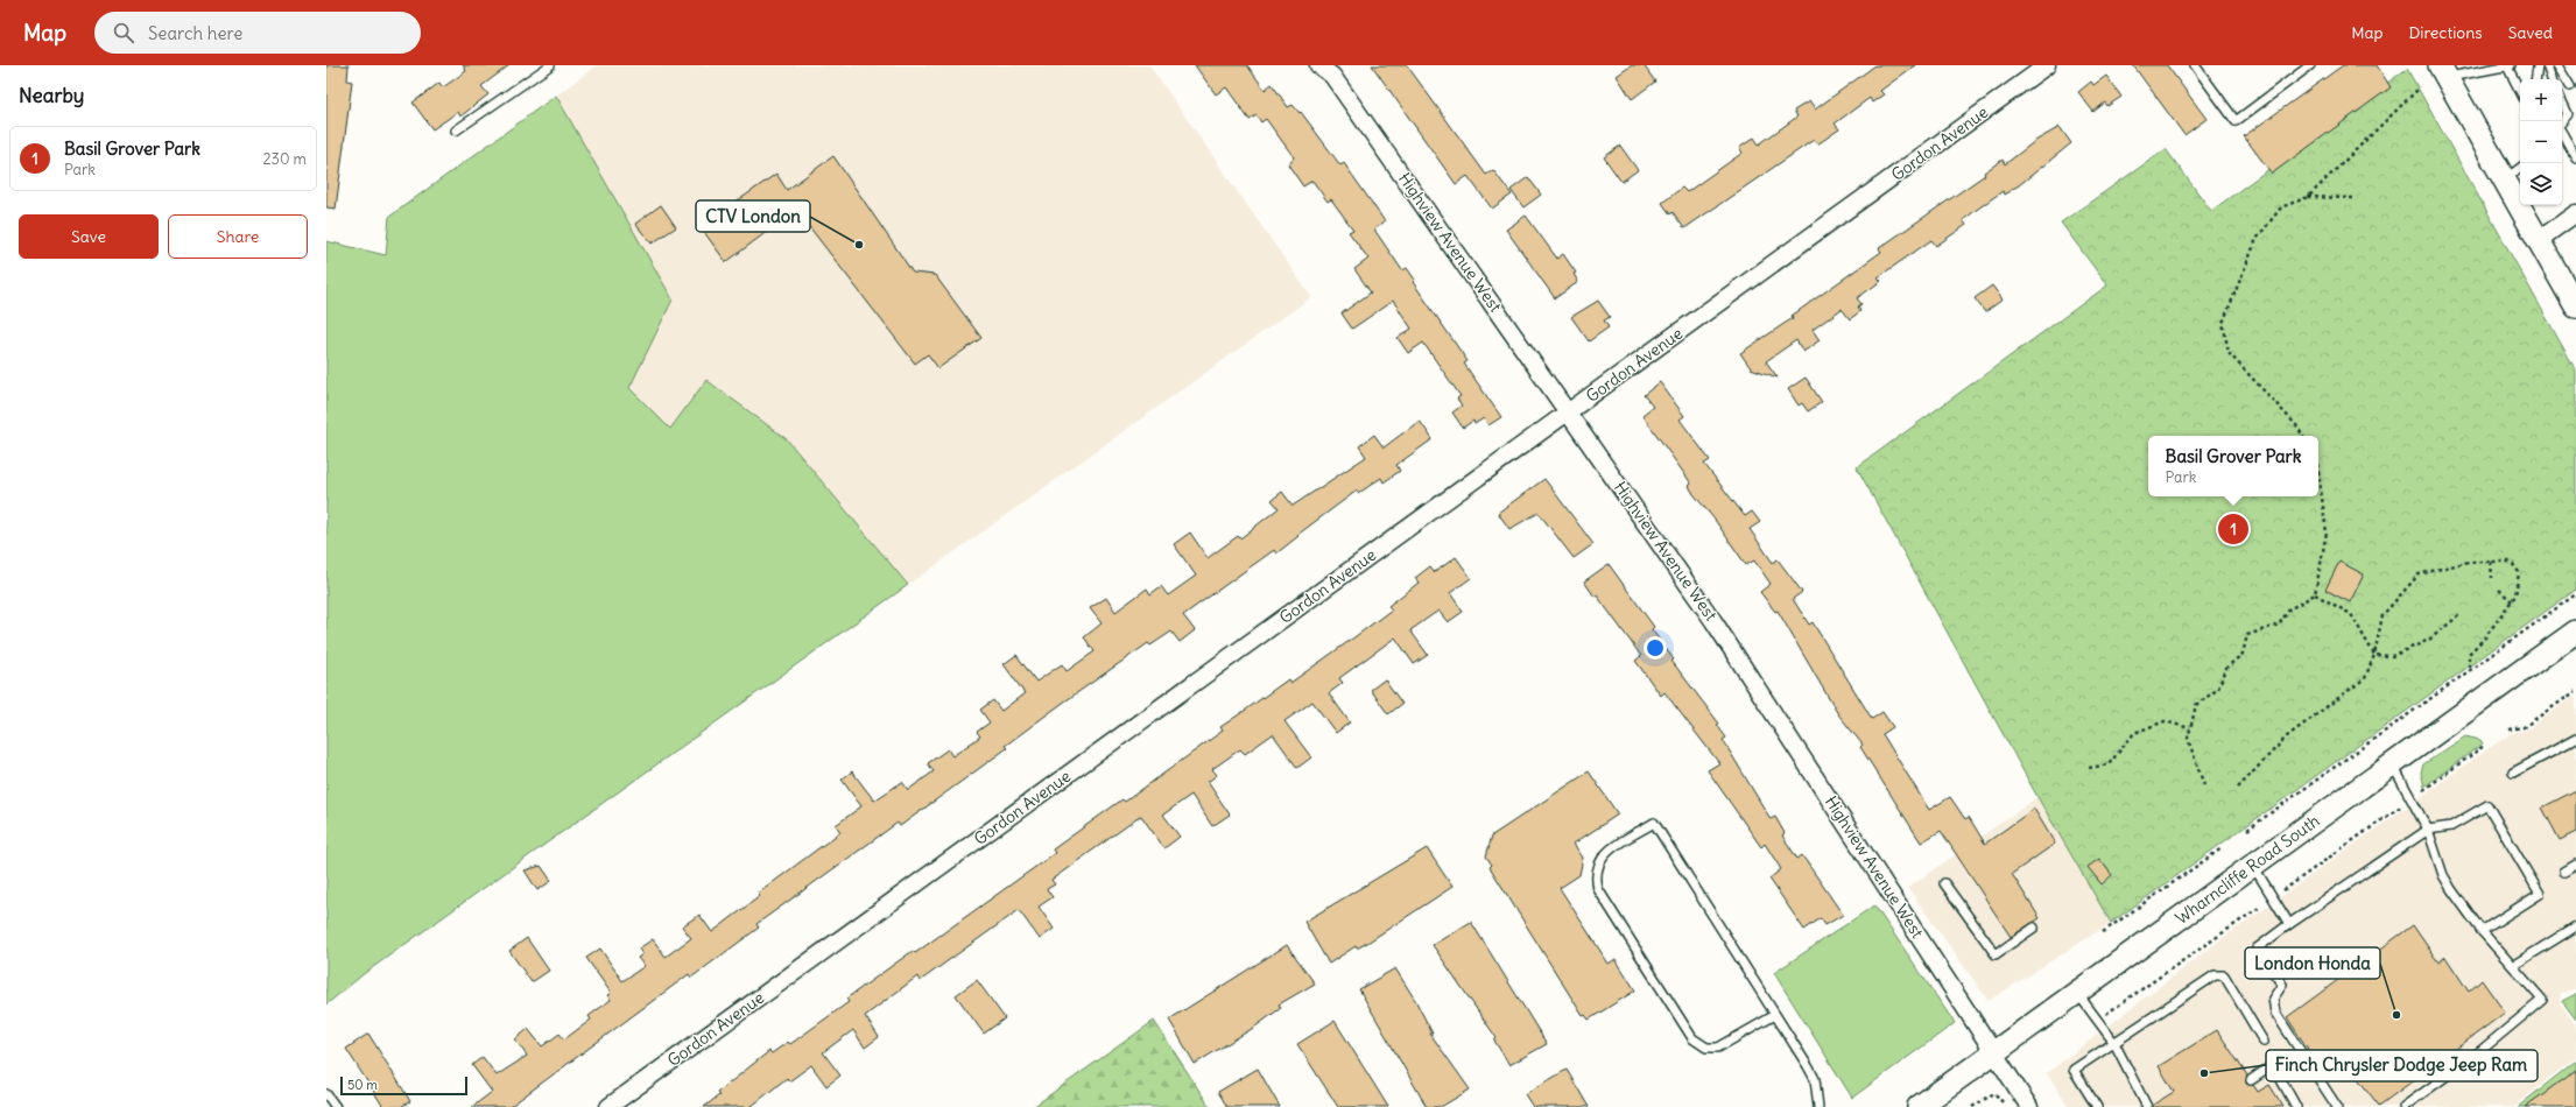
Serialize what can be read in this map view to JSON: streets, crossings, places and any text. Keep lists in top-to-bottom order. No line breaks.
{"streets":{"main road":["Wharncliffe Road South"],"street":["Gordon Avenue","Highview Avenue West"]},"crossings":[["Gordon Avenue","Highview Avenue West"],["Highview Avenue West","Wharncliffe Road South"]],"places":["CTV London","London Honda","Finch Chrysler Dodge Jeep Ram"],"scale_bar":"50 m","page":{"header":"Map","search":"Search here","nav":["Map","Directions","Saved"],"heading":"Nearby","map_buttons":["+","−"],"list":[{"mark":"1","name":"Basil Grover Park","note":"Park","value":"230 m"}],"buttons":["Save","Share"],"popup":["Basil Grover Park","Park"],"pins":"1","scale":"50 m"}}
